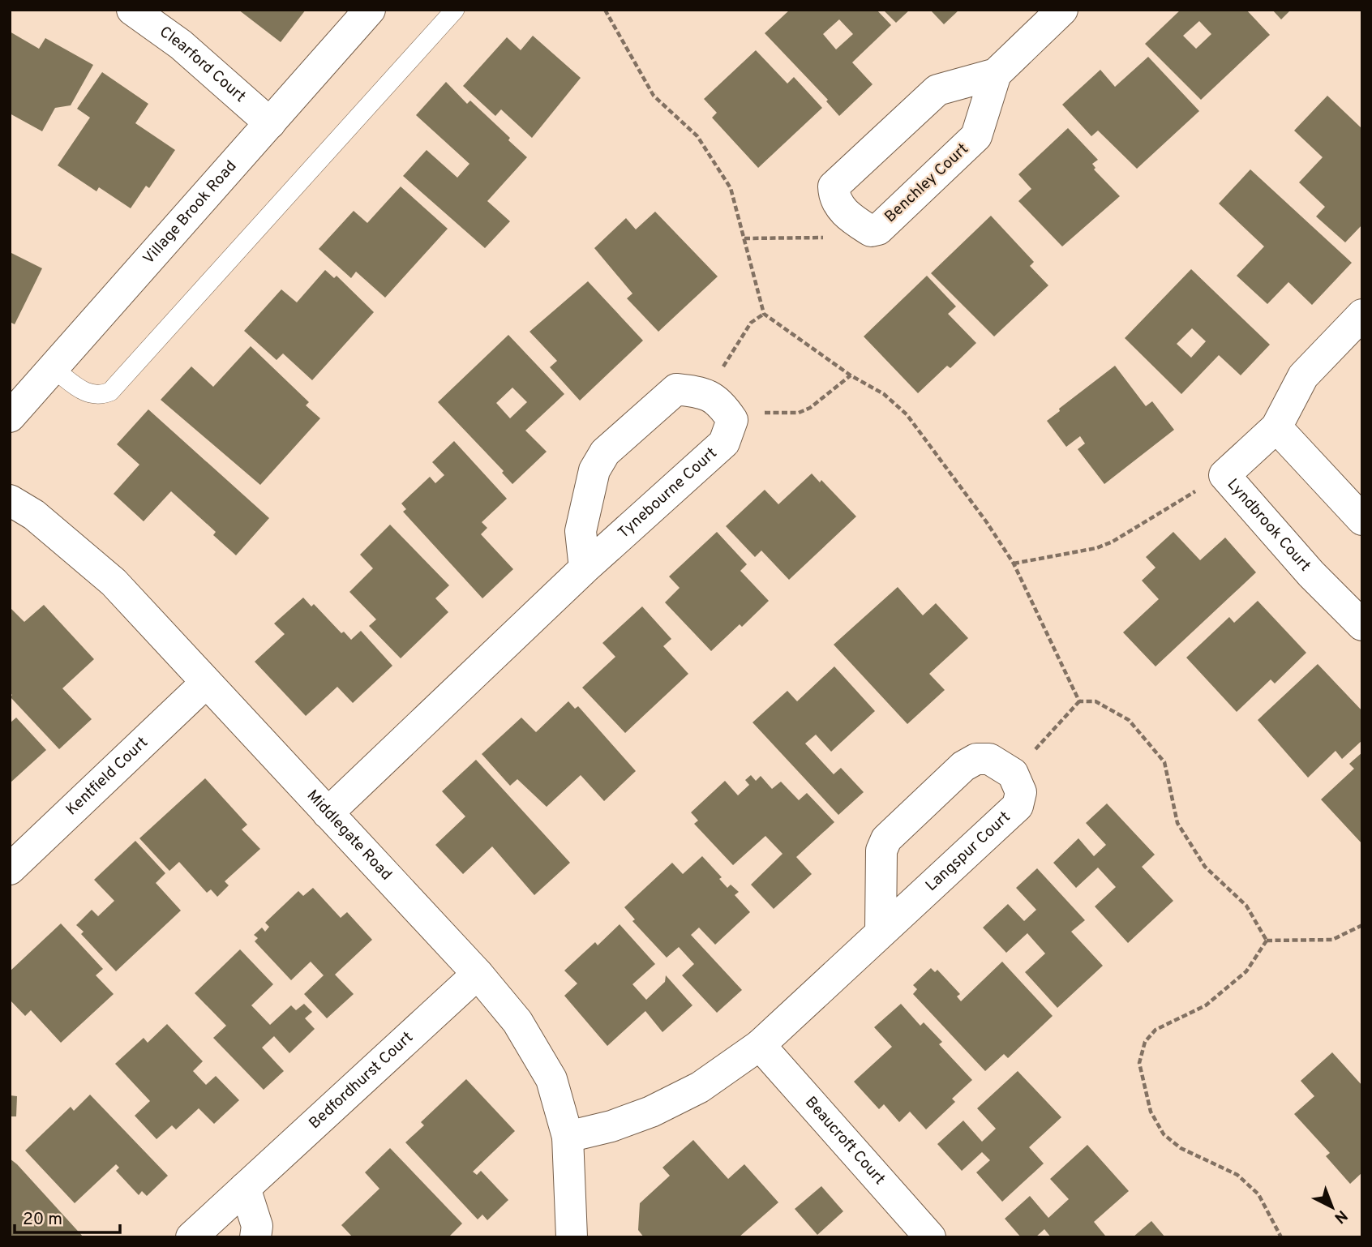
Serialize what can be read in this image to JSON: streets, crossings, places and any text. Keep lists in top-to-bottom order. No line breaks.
{"streets":{"street":["Clearford Court","Benchley Court","Village Brook Road","Tynebourne Court","Lyndbrook Court","Kentfield Court","Middlegate Road","Langspur Court","Bedfordhurst Court","Beaucroft Court"]},"crossings":[["Clearford Court","Village Brook Road"],["Tynebourne Court","Middlegate Road"],["Kentfield Court","Middlegate Road"],["Middlegate Road","Langspur Court"],["Middlegate Road","Bedfordhurst Court"],["Langspur Court","Beaucroft Court"]],"scale_bar":"20 m","north":"bottom right"}
